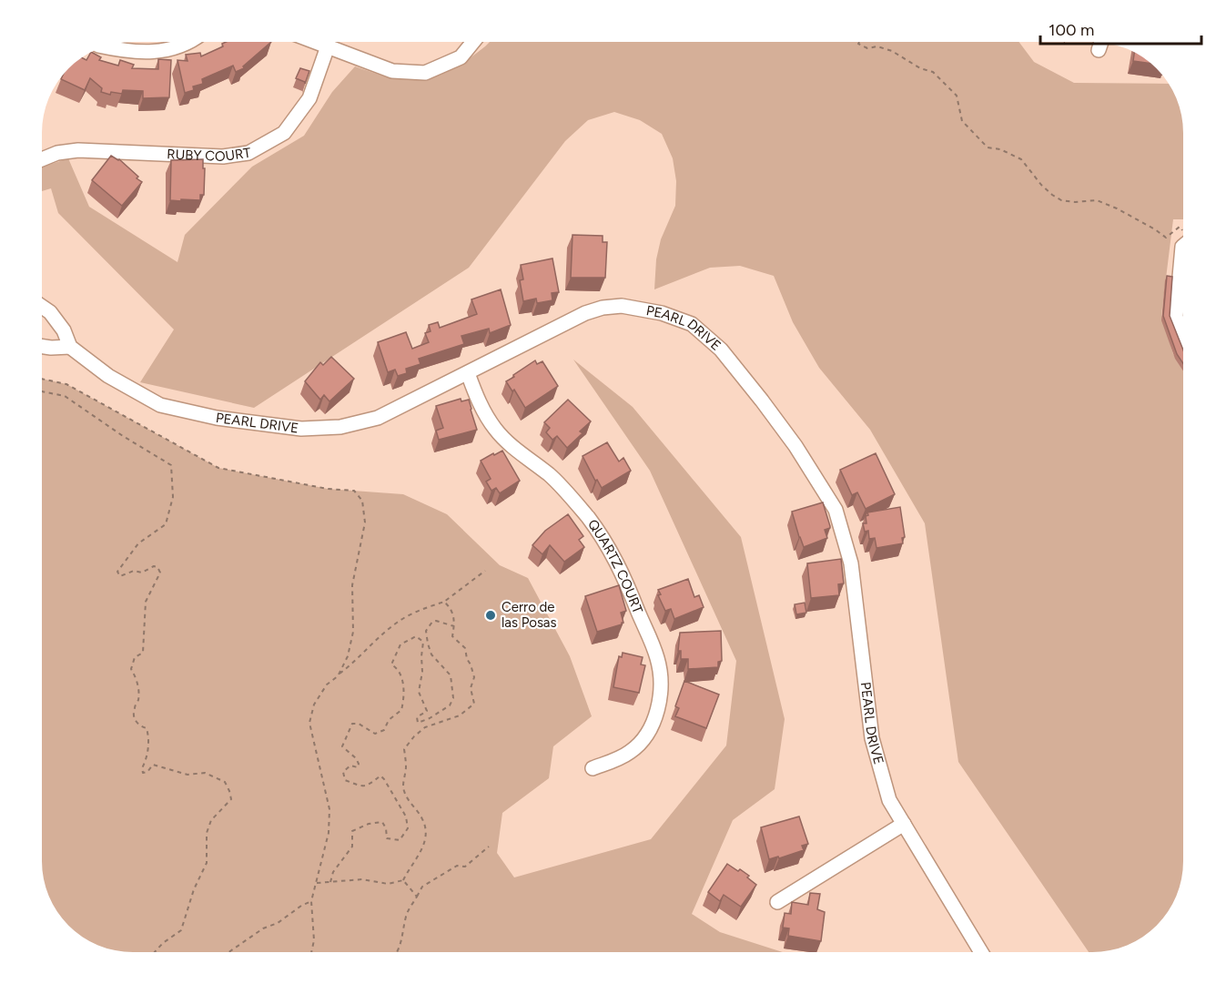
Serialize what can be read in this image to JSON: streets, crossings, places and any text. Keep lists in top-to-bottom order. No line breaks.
{"streets":{"street":["RUBY COURT","PEARL DRIVE","QUARTZ COURT"]},"crossings":[["PEARL DRIVE","QUARTZ COURT"]],"places":["Cerro de las Posas"],"scale_bar":"100 m"}
